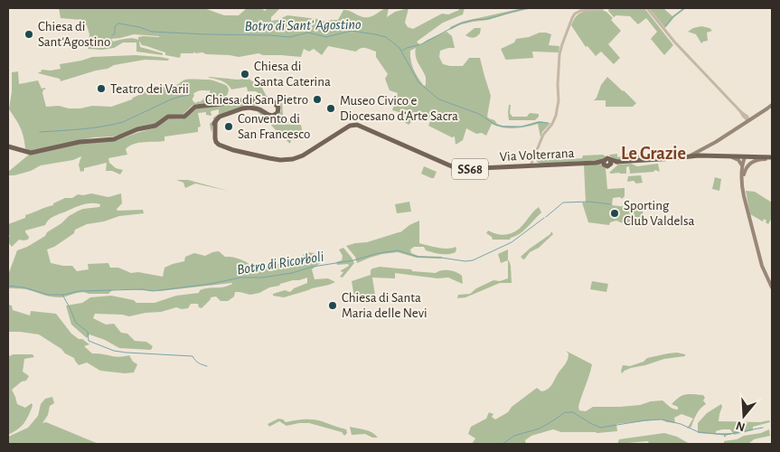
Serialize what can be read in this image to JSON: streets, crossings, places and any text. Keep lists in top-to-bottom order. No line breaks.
{"streets":{"main road":["Via Volterrana","SS68"]},"crossings":[["Via Volterrana","SS68"]],"districts":["Le Grazie"],"water":["Botro di Sant' Agostino","Botro di Ricorboli"],"places":["Chiesa di Sant'Agostino","Chiesa di Santa Caterina","Teatro dei Varii","Chiesa di San Pietro","Museo Civico e Diocesano d'Arte Sacra","Convento di San Francesco","Sporting Club Valdelsa","Chiesa di Santa Maria delle Nevi"],"north":"bottom"}
